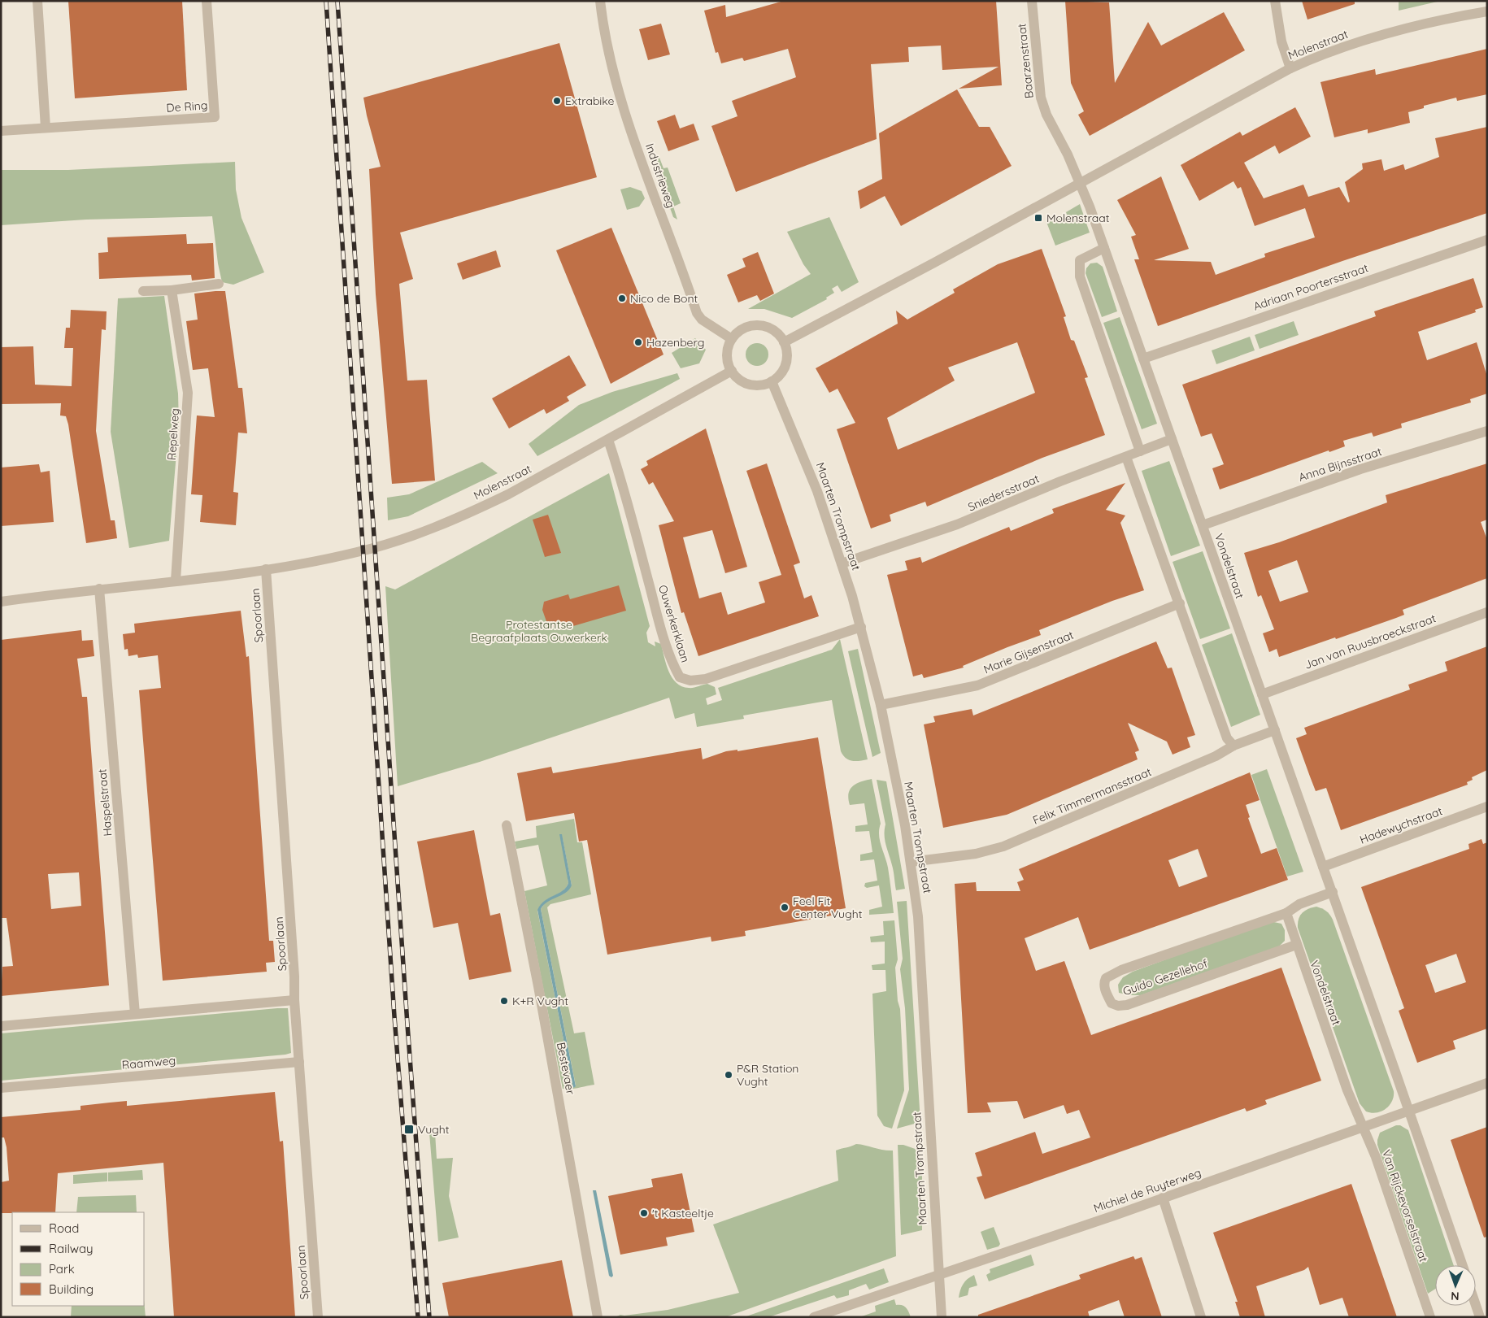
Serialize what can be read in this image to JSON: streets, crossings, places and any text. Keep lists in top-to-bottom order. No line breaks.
{"streets":{"street":["Molenstraat","Baarzenstraat","De Ring","Industrieweg","Adriaan Poortersstraat","Repelweg","Anna Bijnsstraat","Sniedersstraat","Maarten Trompstraat","Vondelstraat","Spoorlaan","Ouwerkerklaan","Jan van Ruusbroeckstraat","Marie Gijsenstraat","Felix Timmermansstraat","Haspelstraat","Hadewychstraat","Guido Gezellehof","Raamweg","Bestevaer","Michiel de Ruyterweg","Van Rijckevorselstraat"]},"crossings":[["Molenstraat","Baarzenstraat"],["Molenstraat","Industrieweg"],["Molenstraat","Maarten Trompstraat"],["Molenstraat","Vondelstraat"],["Molenstraat","Spoorlaan"],["Molenstraat","Ouwerkerklaan"],["Baarzenstraat","Vondelstraat"],["Industrieweg","Maarten Trompstraat"],["Adriaan Poortersstraat","Vondelstraat"],["Anna Bijnsstraat","Vondelstraat"],["Sniedersstraat","Maarten Trompstraat"],["Sniedersstraat","Vondelstraat"],["Maarten Trompstraat","Ouwerkerklaan"],["Maarten Trompstraat","Marie Gijsenstraat"],["Maarten Trompstraat","Felix Timmermansstraat"],["Maarten Trompstraat","Michiel de Ruyterweg"],["Vondelstraat","Jan van Ruusbroeckstraat"],["Vondelstraat","Felix Timmermansstraat"],["Vondelstraat","Hadewychstraat"],["Vondelstraat","Guido Gezellehof"],["Vondelstraat","Michiel de Ruyterweg"],["Vondelstraat","Van Rijckevorselstraat"],["Spoorlaan","Raamweg"],["Michiel de Ruyterweg","Van Rijckevorselstraat"]],"parks":["Protestantse Begraafplaats Ouwerkerk"],"places":{"other":["Extrabike","Nico de Bont","Hazenberg","Feel Fit Center Vught","K+R Vught","P&R Station Vught","'t Kasteeltje"],"transit":["Molenstraat","Vught"]},"legend":["Road","Railway","Park","Building"],"north":"bottom"}
